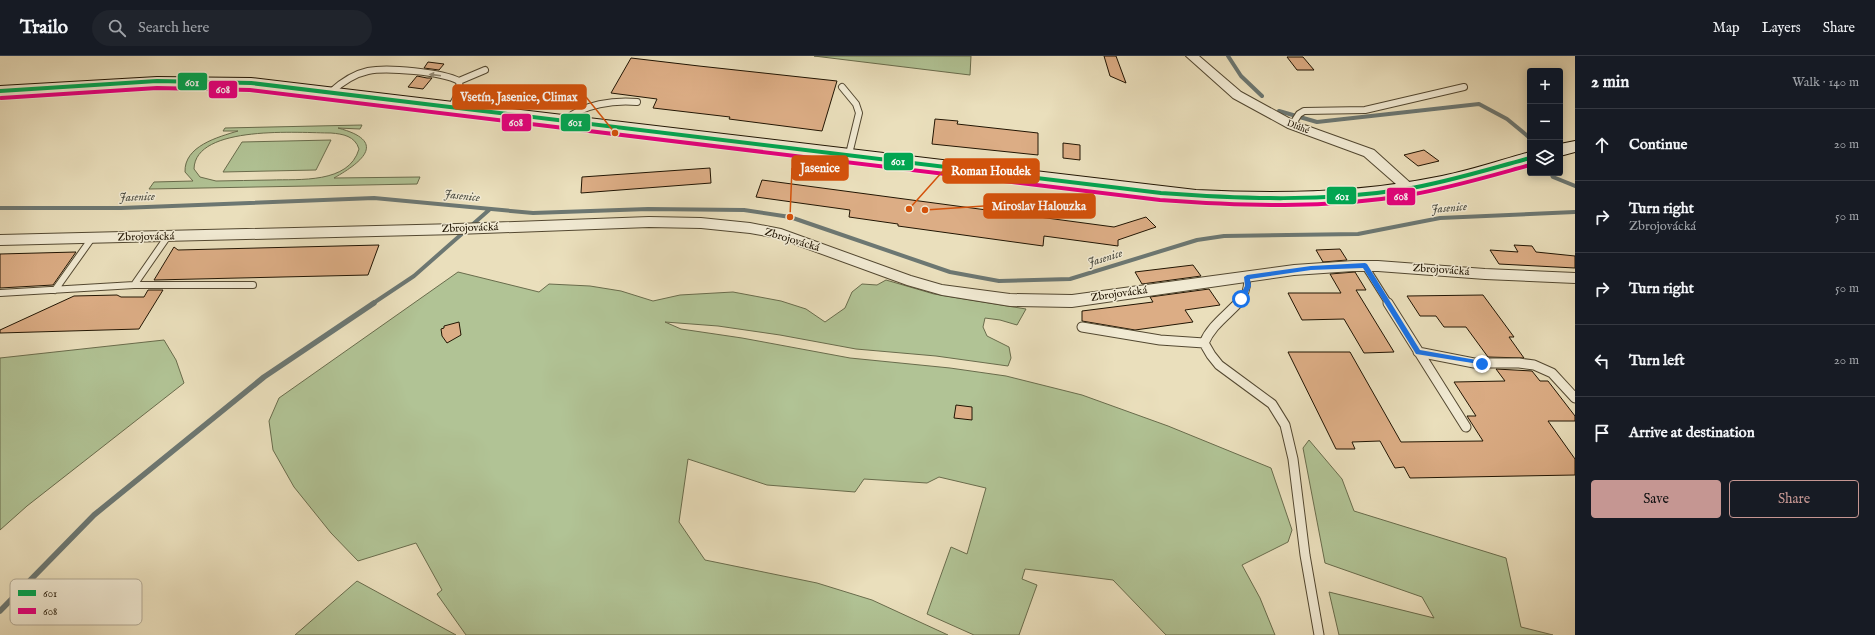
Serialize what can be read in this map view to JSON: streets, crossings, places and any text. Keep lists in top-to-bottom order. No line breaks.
{"streets":{"street":["Dlúhé","Zbrojovácká"]},"water":["Jasenice"],"places":["Vsetín, Jasenice, Climax","Roman Houdek","Miroslav Halouzka","Jasenice"],"lines":["transit line 601","transit line 608"],"legend":["601","608"],"page":{"header":"Trailo","search":"Search here","nav":["Map","Layers","Share"],"heading":["2 min","Walk · 140 m"],"map_buttons":["+","−"],"list":[["Continue","20 m"],["Turn right","Zbrojovácká","50 m"],["Turn right","50 m"],["Turn left","20 m"],"Arrive at destination"],"buttons":["Save","Share"]}}
